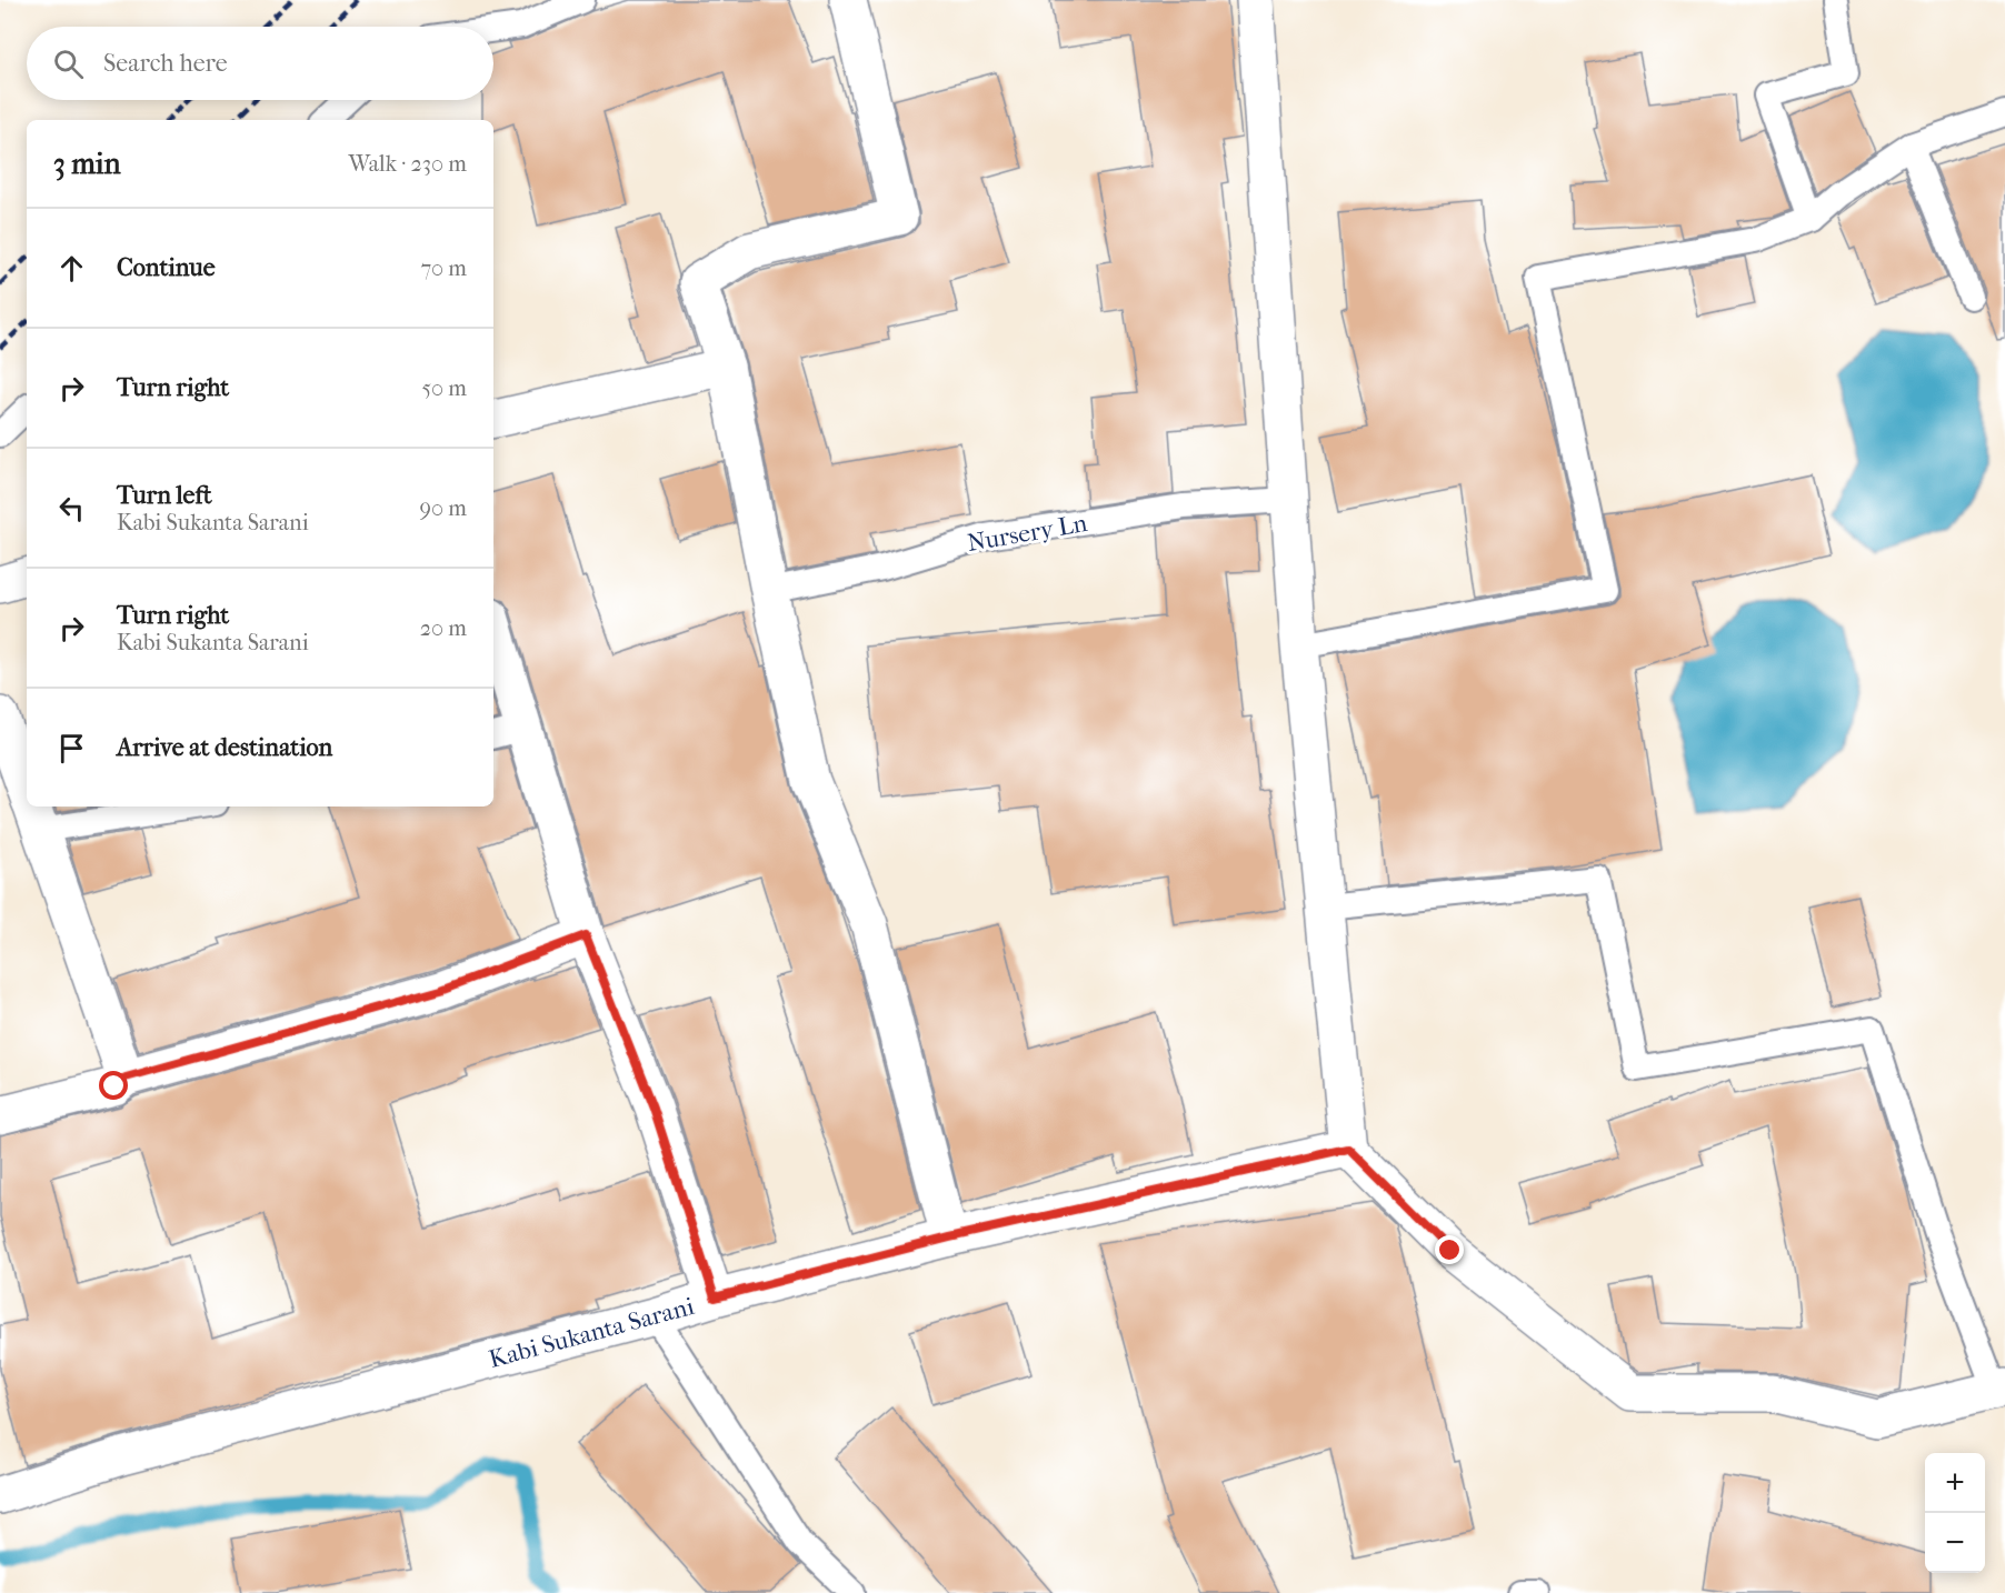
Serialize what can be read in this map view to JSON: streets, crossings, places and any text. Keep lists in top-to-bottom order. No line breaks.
{"streets":{"street":["Kabi Sukanta Sarani"],"lane":["Nursery Ln"]},"page":{"search":"Search here","heading":["3 min","Walk · 230 m"],"list":[["Continue","70 m"],["Turn right","50 m"],["Turn left","Kabi Sukanta Sarani","90 m"],["Turn right","Kabi Sukanta Sarani","20 m"],"Arrive at destination"],"map_buttons":["+","−"]}}
